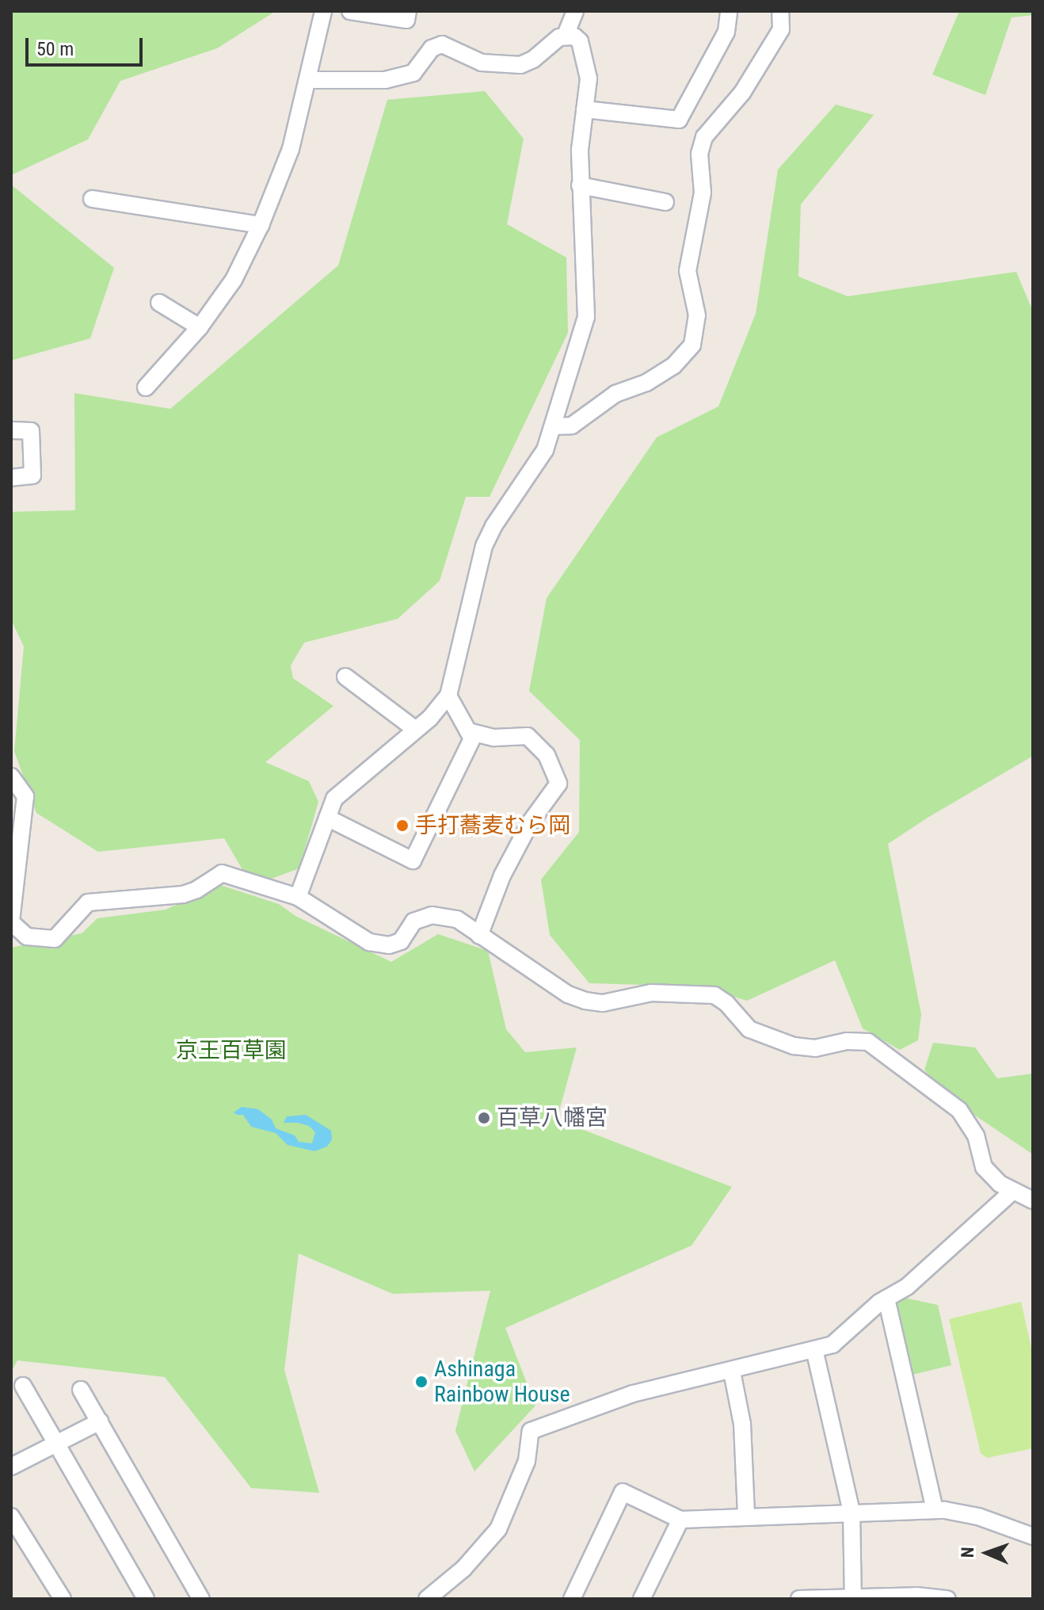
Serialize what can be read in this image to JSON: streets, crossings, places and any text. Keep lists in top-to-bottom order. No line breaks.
{"parks":["京王百草園"],"places":["手打蕎麦むら岡","百草八幡宮","Ashinaga Rainbow House"],"scale_bar":"50 m","north":"left"}
